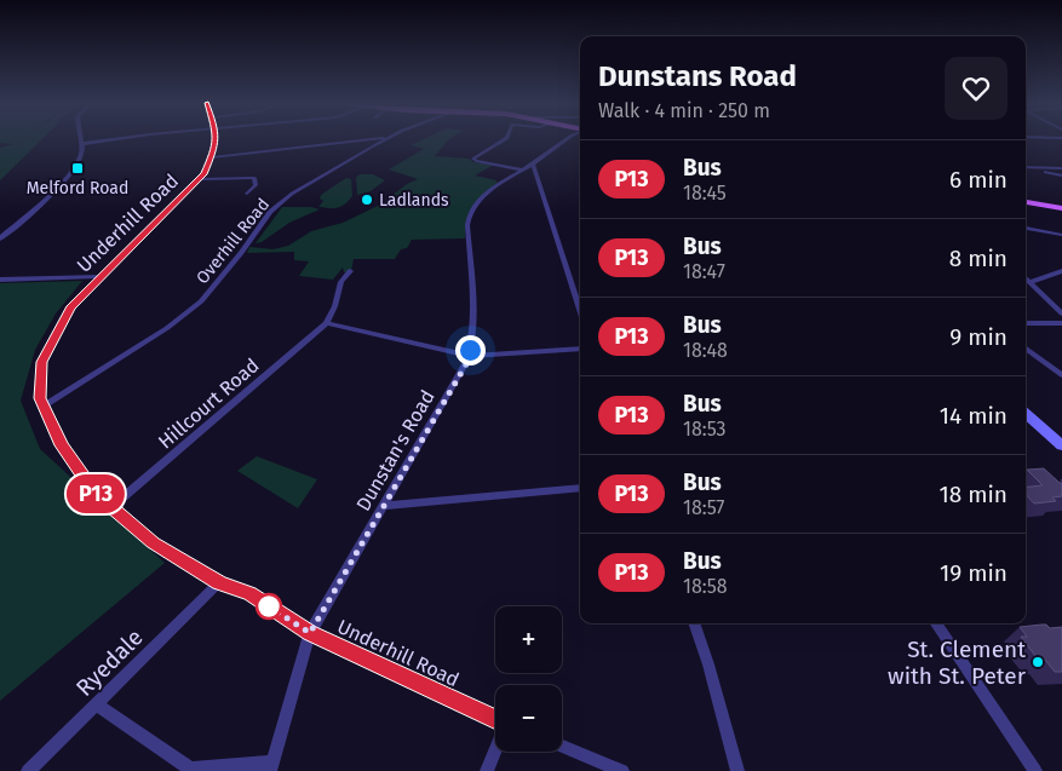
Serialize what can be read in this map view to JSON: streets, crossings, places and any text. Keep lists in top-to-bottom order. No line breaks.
{"streets":{"street":["Underhill Road","Overhill Road","Hillcourt Road","Dunstan's Road","Ryedale"]},"crossings":[["Underhill Road","Overhill Road"],["Underhill Road","Hillcourt Road"],["Underhill Road","Dunstan's Road"],["Underhill Road","Ryedale"]],"places":{"transit":["Melford Road"],"other":["Ladlands","St. Clement with St. Peter"]},"lines":["bus line P13"],"page":{"on_map":"P13","heading":["Dunstans Road","Walk · 4 min · 250 m"],"list":[{"mark":"P13","name":"Bus","note":"18:45","value":"6 min"},{"mark":"P13","name":"Bus","note":"18:47","value":"8 min"},{"mark":"P13","name":"Bus","note":"18:48","value":"9 min"},{"mark":"P13","name":"Bus","note":"18:53","value":"14 min"},{"mark":"P13","name":"Bus","note":"18:57","value":"18 min"},{"mark":"P13","name":"Bus","note":"18:58","value":"19 min"}],"map_buttons":["+","−"]}}
